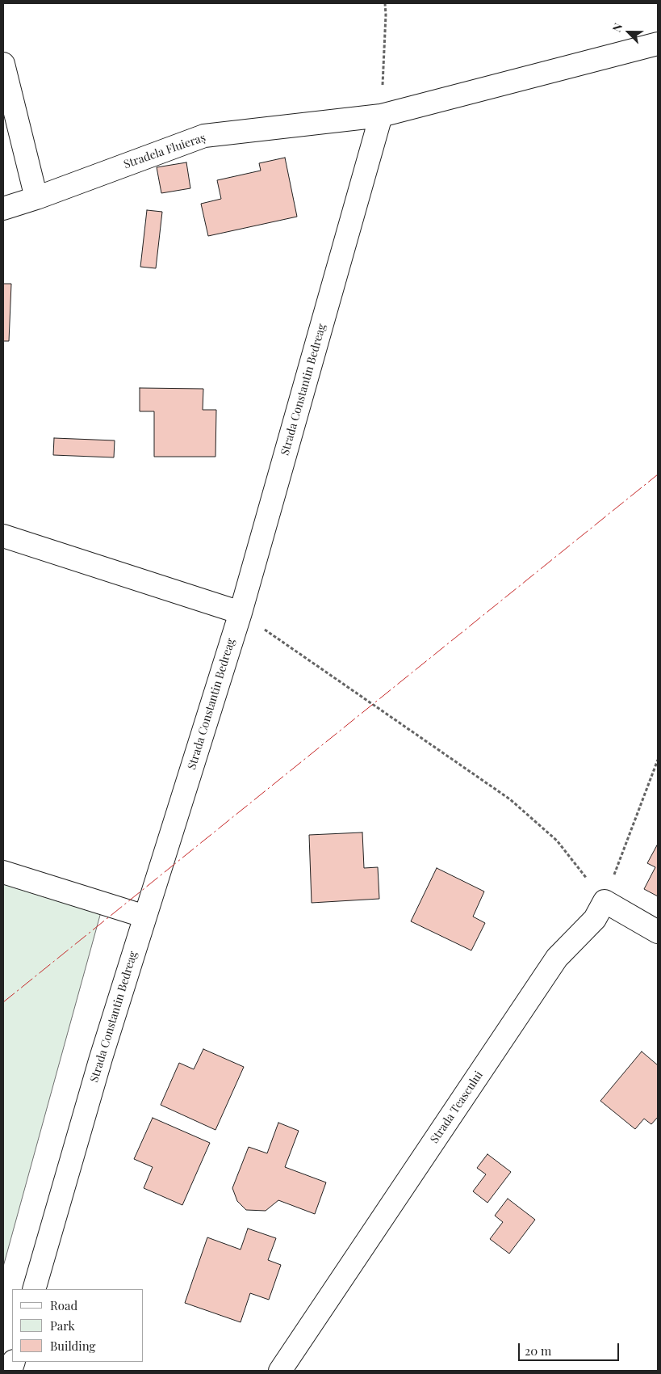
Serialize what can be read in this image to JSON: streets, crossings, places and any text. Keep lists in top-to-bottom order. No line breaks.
{"streets":{"street":["Stradela Fluieraș","Strada Constantin Bedreag","Strada Teascului"]},"crossings":[["Stradela Fluieraș","Strada Constantin Bedreag"]],"legend":["Road","Park","Building"],"scale_bar":"20 m","north":"top left"}
